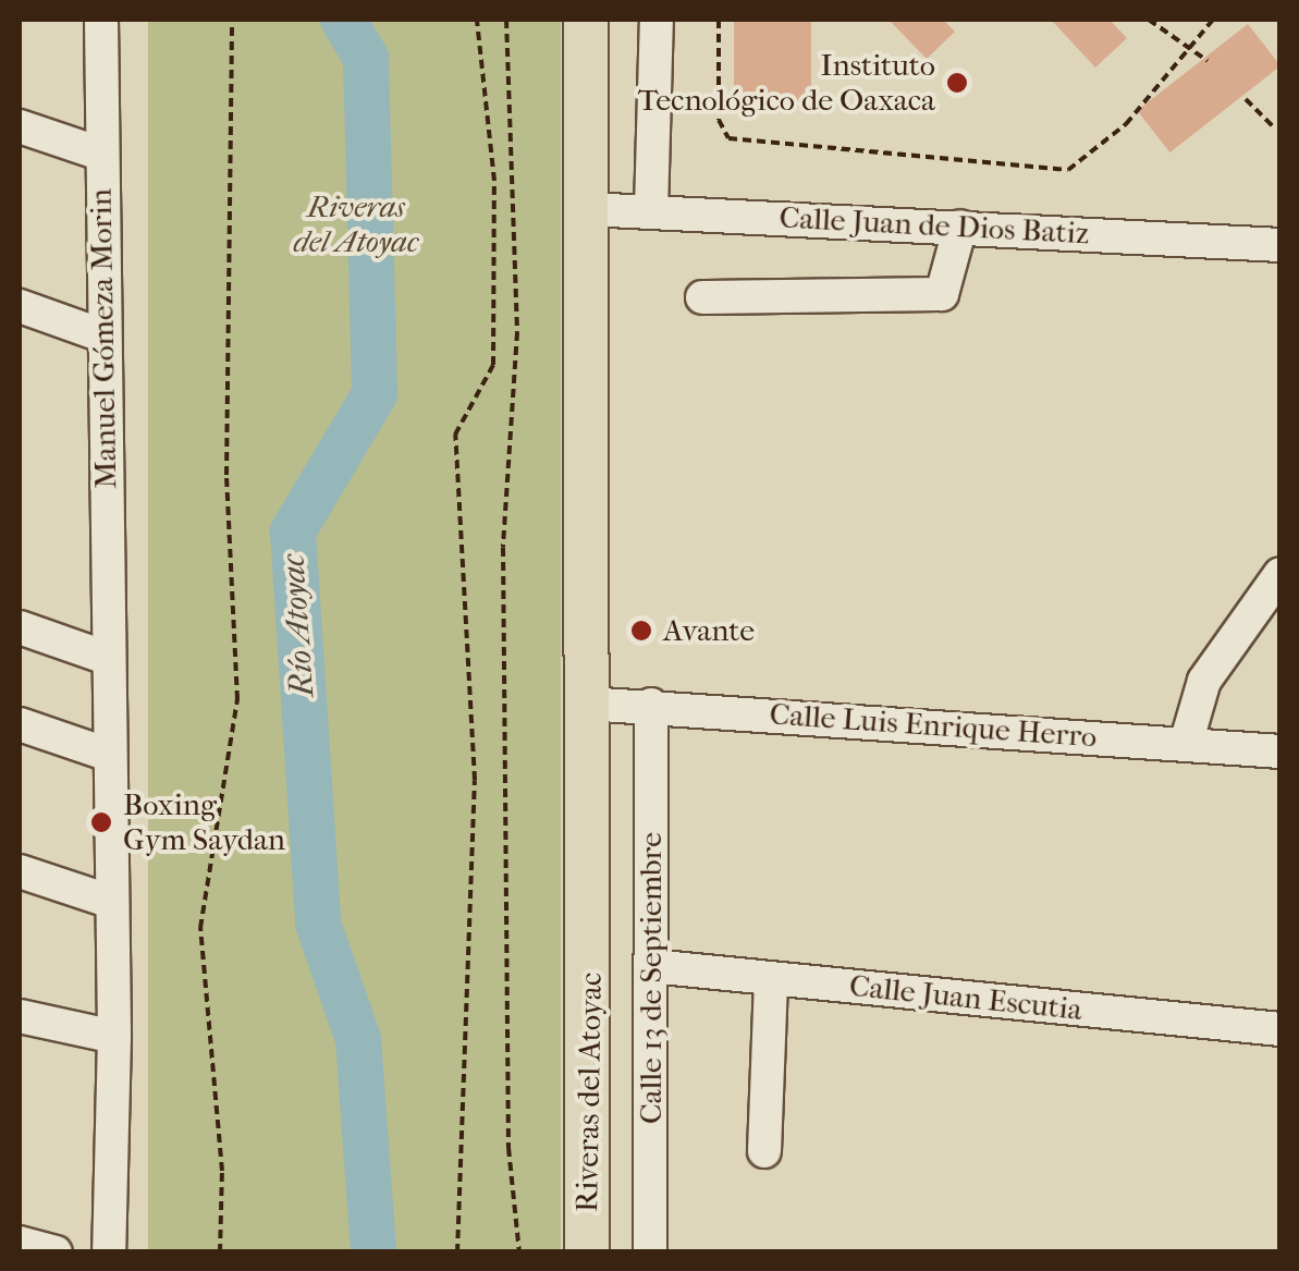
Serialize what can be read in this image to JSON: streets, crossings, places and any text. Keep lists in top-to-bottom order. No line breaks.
{"streets":{"main road":["Riveras del Atoyac"],"street":["Calle Juan de Dios Batiz","Manuel Gómeza Morin","Calle Luis Enrique Herro","Calle 13 de Septiembre","Calle Juan Escutia"]},"crossings":[["Calle Juan de Dios Batiz","Riveras del Atoyac"],["Calle Luis Enrique Herro","Calle 13 de Septiembre"],["Calle Luis Enrique Herro","Riveras del Atoyac"],["Calle 13 de Septiembre","Calle Juan Escutia"]],"water":["Río Atoyac"],"parks":["Riveras del Atoyac"],"places":["Instituto Tecnológico de Oaxaca","Avante","Boxing Gym Saydan"]}
